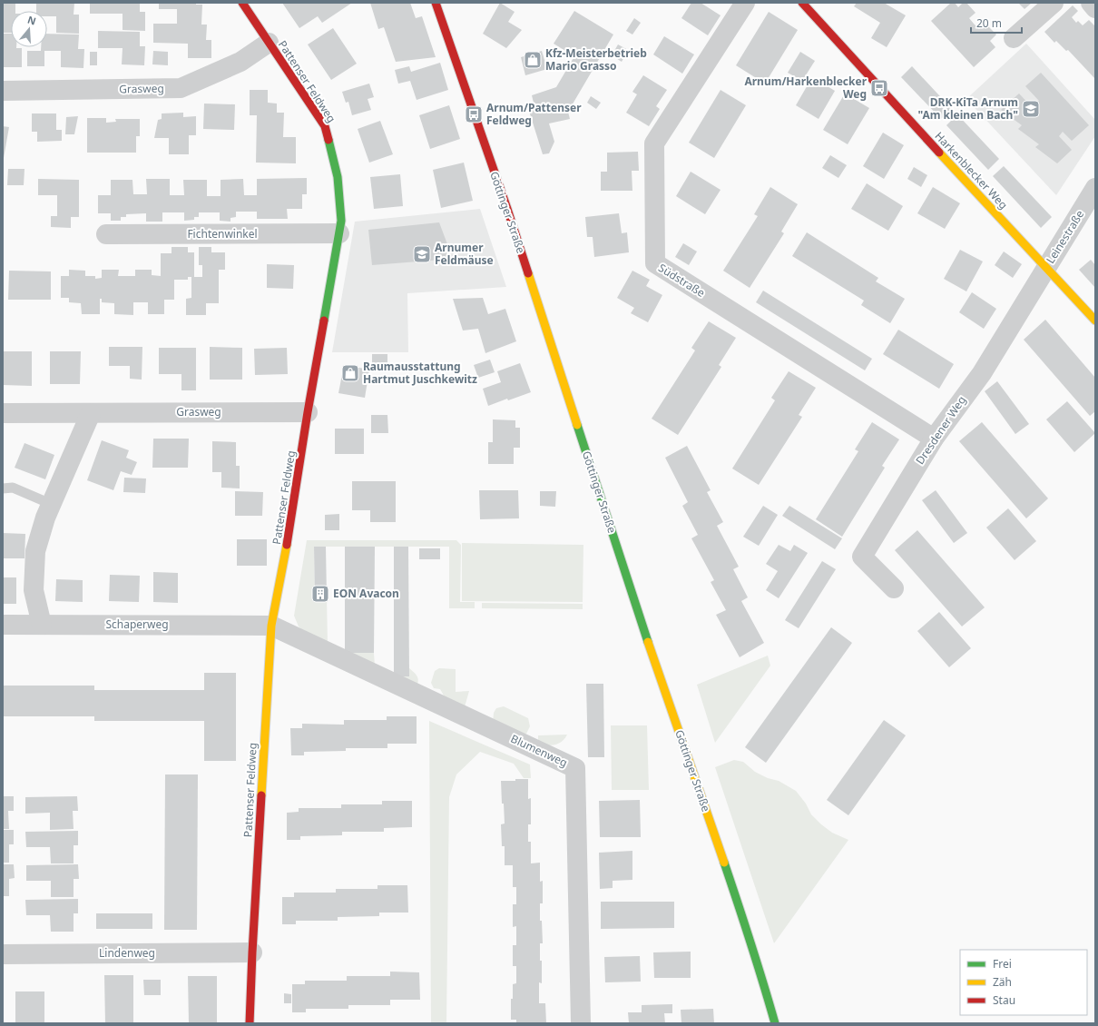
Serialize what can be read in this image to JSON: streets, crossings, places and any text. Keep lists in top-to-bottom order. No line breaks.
{"streets":{"street":["Pattenser Feldweg","Grasweg","Harkenblecker Weg","Göttinger Straße","Fichtenwinkel","Leinestraße","Südstraße","Dresdener Weg","Schaperweg","Blumenweg","Lindenweg"]},"crossings":[["Pattenser Feldweg","Grasweg"],["Pattenser Feldweg","Fichtenwinkel"],["Pattenser Feldweg","Schaperweg"],["Pattenser Feldweg","Blumenweg"],["Pattenser Feldweg","Lindenweg"],["Harkenblecker Weg","Leinestraße"],["Harkenblecker Weg","Dresdener Weg"],["Leinestraße","Dresdener Weg"],["Südstraße","Dresdener Weg"],["Schaperweg","Blumenweg"]],"places":{"shop":["Kfz-Meisterbetrieb Mario Grasso","Raumausstattung Hartmut Juschkewitz"],"bus stop":["Arnum/Harkenblecker Weg","Arnum/Pattenser Feldweg"],"school or university":["DRK-KiTa Arnum \"Am kleinen Bach\"","Arnumer Feldmäuse"],"building":["EON Avacon"]},"legend":["Frei","Zäh","Stau"],"scale_bar":"20 m","north":"top"}
